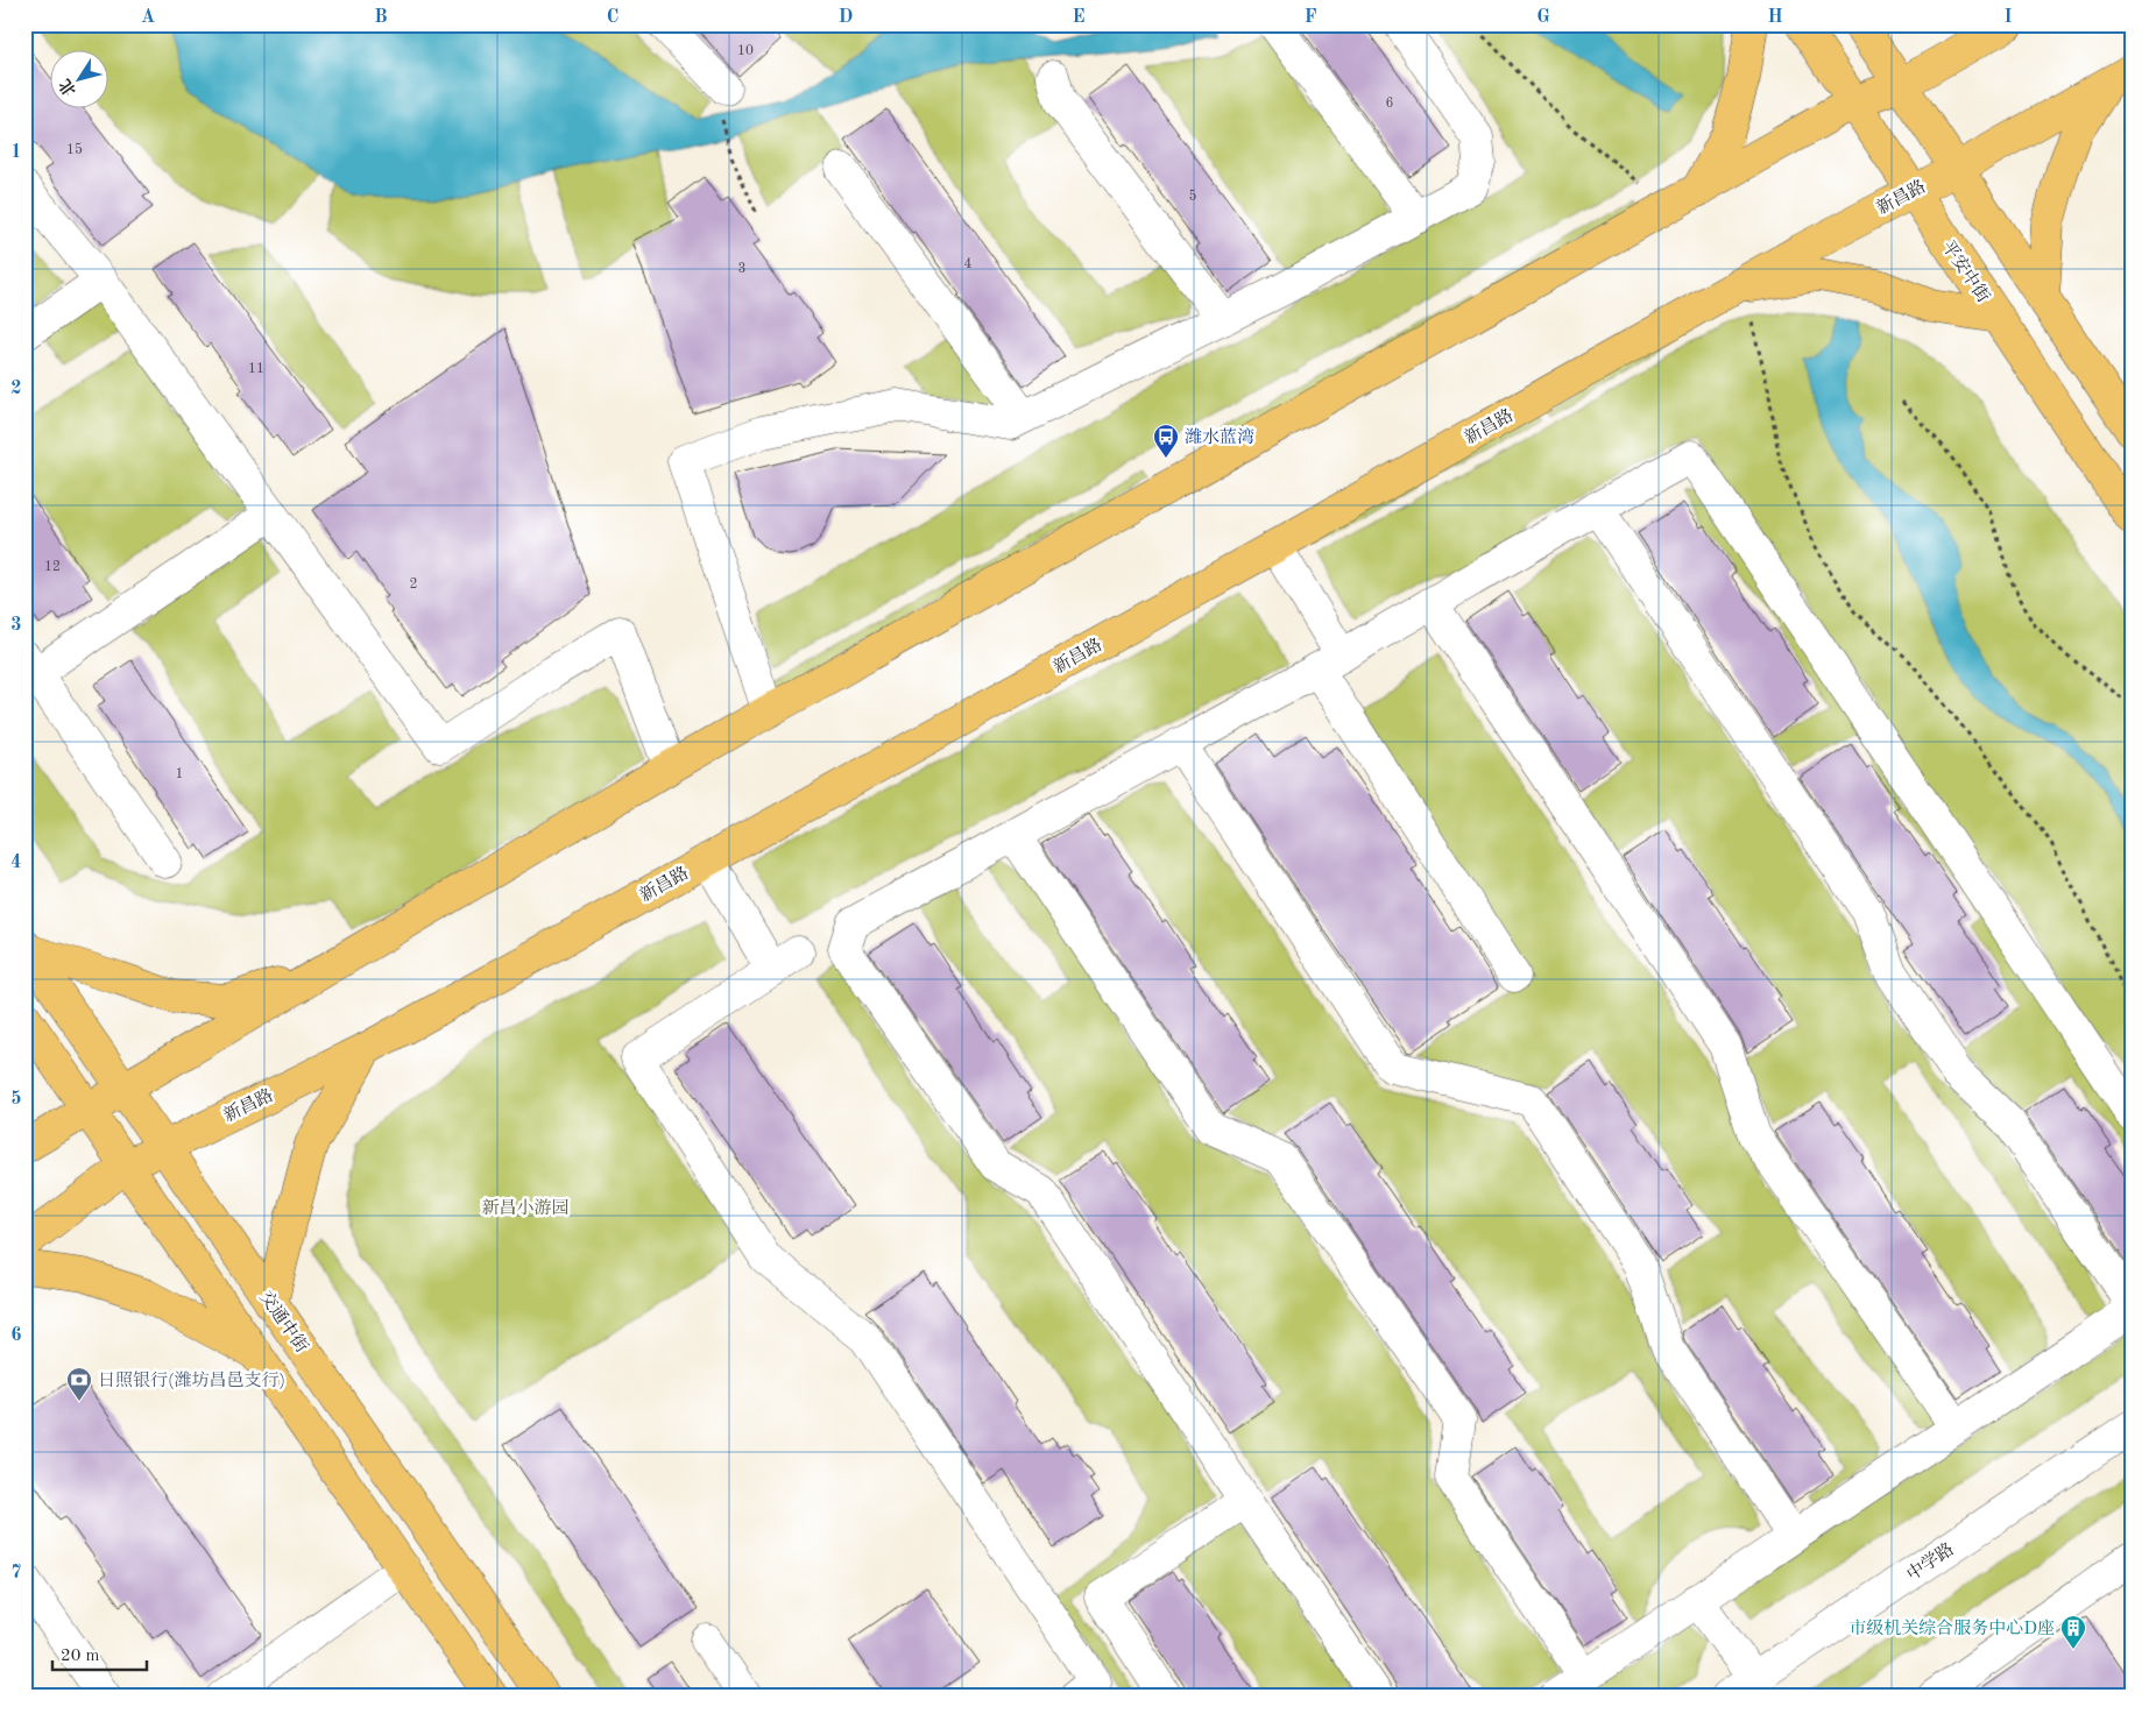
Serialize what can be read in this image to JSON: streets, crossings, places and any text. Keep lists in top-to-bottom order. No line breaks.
{"streets":{"main road":["新昌路","平安中街","交通中街"],"street":["中学路"]},"crossings":[["新昌路","平安中街"],["新昌路","交通中街"]],"parks":["新昌小游园"],"places":{"bus stop":["潍水蓝湾"],"bank":["日照银行(潍坊昌邑支行)"],"building":["市级机关综合服务中心D座"]},"house_numbers":["10","6","15","5","4","3","11","12","2","1"],"scale_bar":"20 m","north":"bottom left","grid":{"columns":["A","B","C","D","E","F","G","H","I"],"rows":["1","2","3","4","5","6","7"]}}
